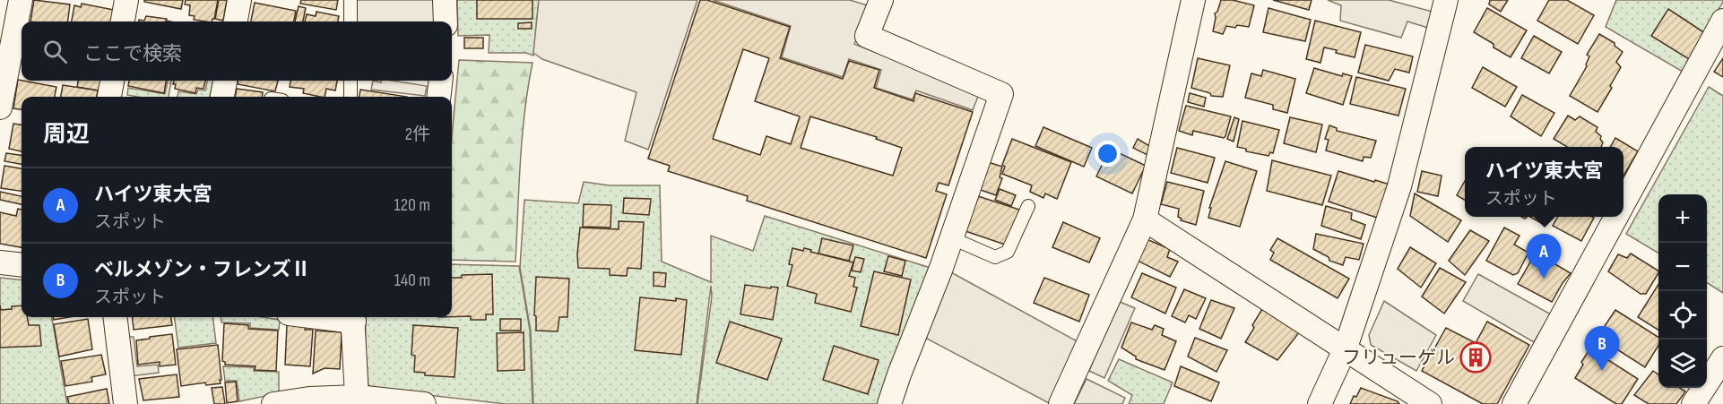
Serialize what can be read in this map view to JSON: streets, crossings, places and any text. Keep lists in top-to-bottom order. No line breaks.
{"places":{"building":["フリューゲル"]},"page":{"search":"ここで検索","heading":["周辺","2件"],"popup":["ハイツ東大宮","スポット"],"list":[{"mark":"A","name":"ハイツ東大宮","note":"スポット","value":"120 m"},{"mark":"B","name":"ベルメゾン・フレンズⅡ","note":"スポット","value":"140 m"}],"map_buttons":["+","−"],"pins":["A","B"]}}
